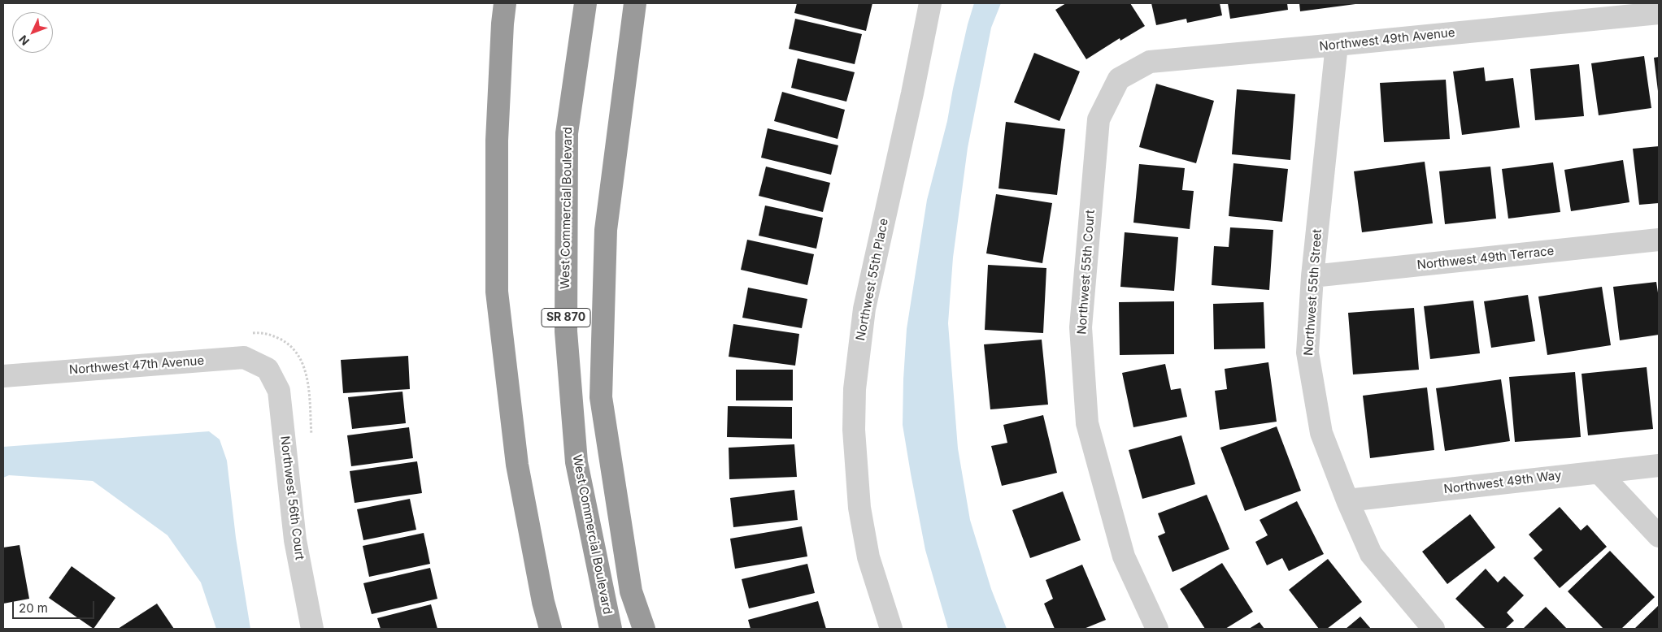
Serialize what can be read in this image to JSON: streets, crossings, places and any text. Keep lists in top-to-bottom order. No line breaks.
{"streets":{"highway":["West Commercial Boulevard","SR 870"],"street":["Northwest 49th Avenue","Northwest 49th Terrace","Northwest 55th Court","Northwest 55th Place","Northwest 55th Street","Northwest 47th Avenue","Northwest 49th Way","Northwest 56th Court"]},"crossings":[["Northwest 49th Avenue","Northwest 55th Court"],["Northwest 49th Avenue","Northwest 55th Street"],["Northwest 49th Terrace","Northwest 55th Street"],["Northwest 55th Street","Northwest 49th Way"],["Northwest 47th Avenue","Northwest 56th Court"]],"scale_bar":"20 m","north":"bottom left"}
